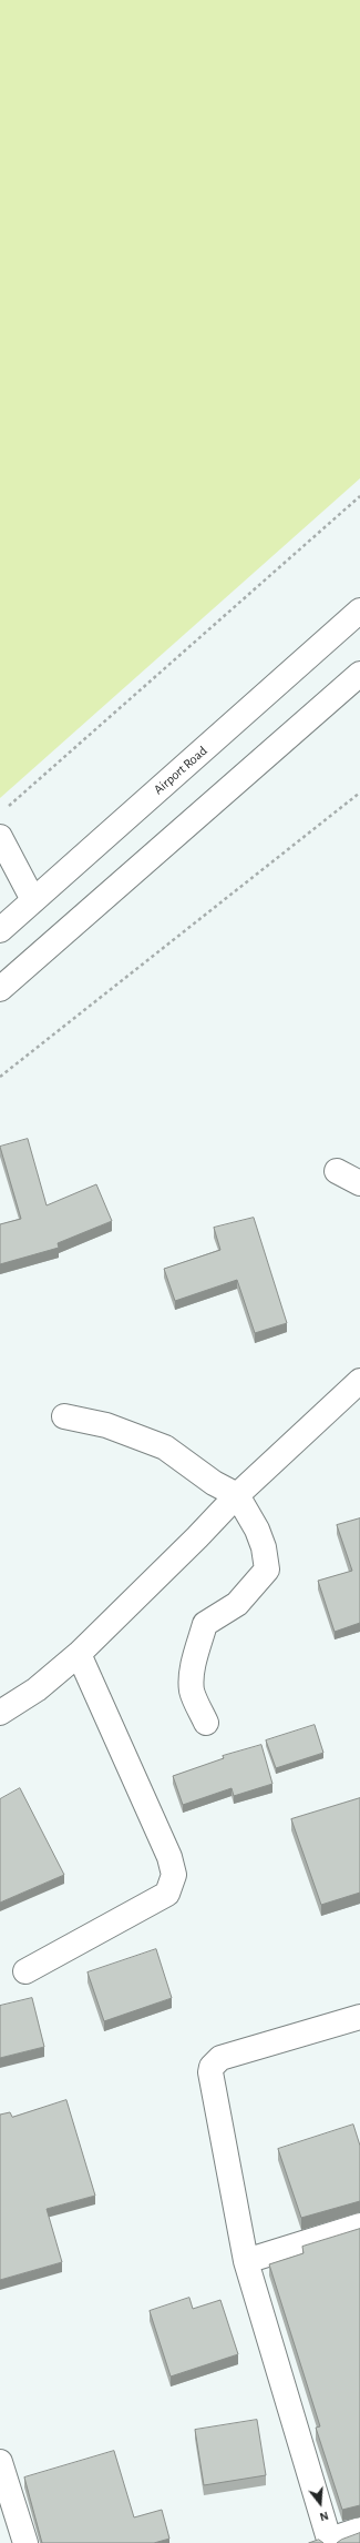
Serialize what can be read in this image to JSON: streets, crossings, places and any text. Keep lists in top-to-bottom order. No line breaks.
{"streets":{"street":["Airport Road"]},"north":"bottom"}
